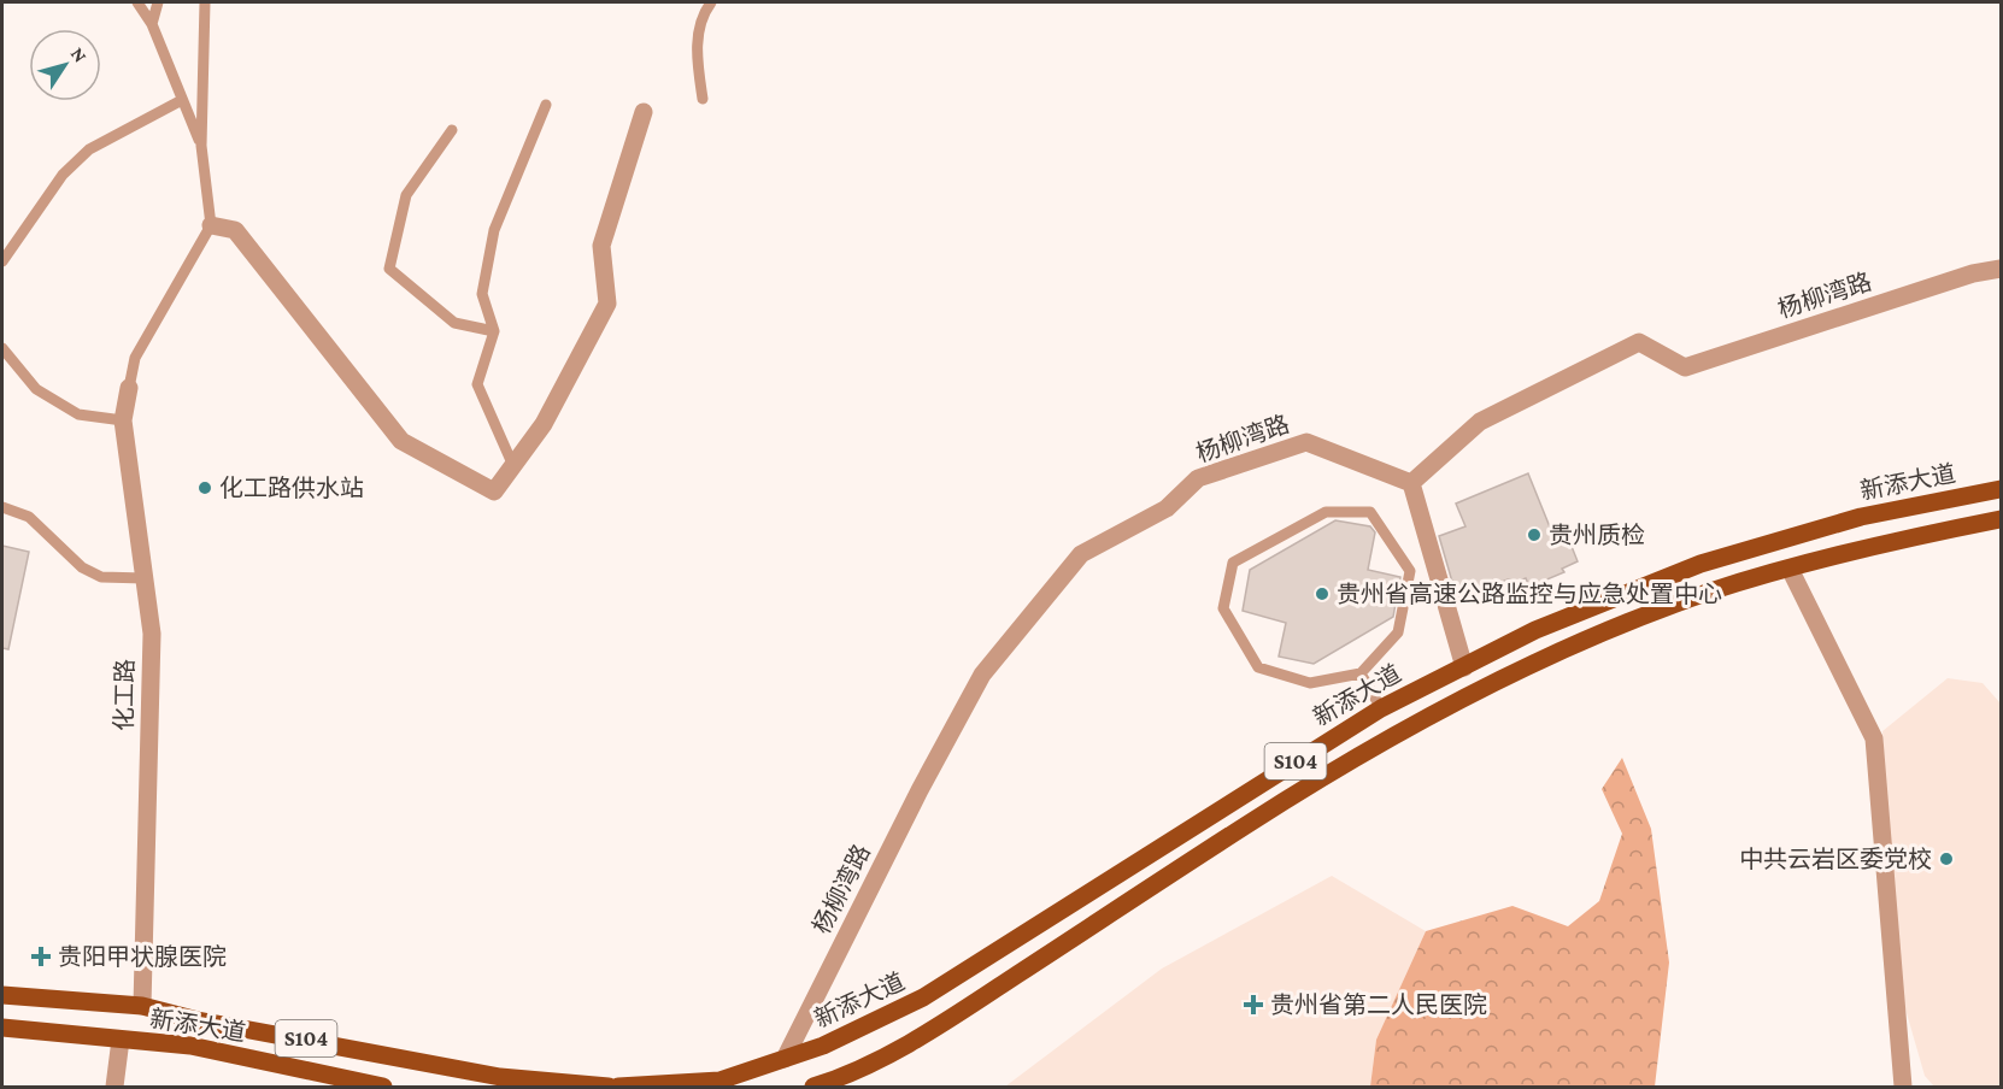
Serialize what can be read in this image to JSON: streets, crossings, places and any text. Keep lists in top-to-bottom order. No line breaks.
{"streets":{"main road":["新添大道","S104"],"street":["杨柳湾路","化工路"]},"crossings":[["杨柳湾路","新添大道"],["新添大道","化工路"]],"places":{"other":["化工路供水站","贵州质检","贵州省高速公路监控与应急处置中心","中共云岩区委党校"],"health":["贵阳甲状腺医院","贵州省第二人民医院"]},"north":"top right"}
